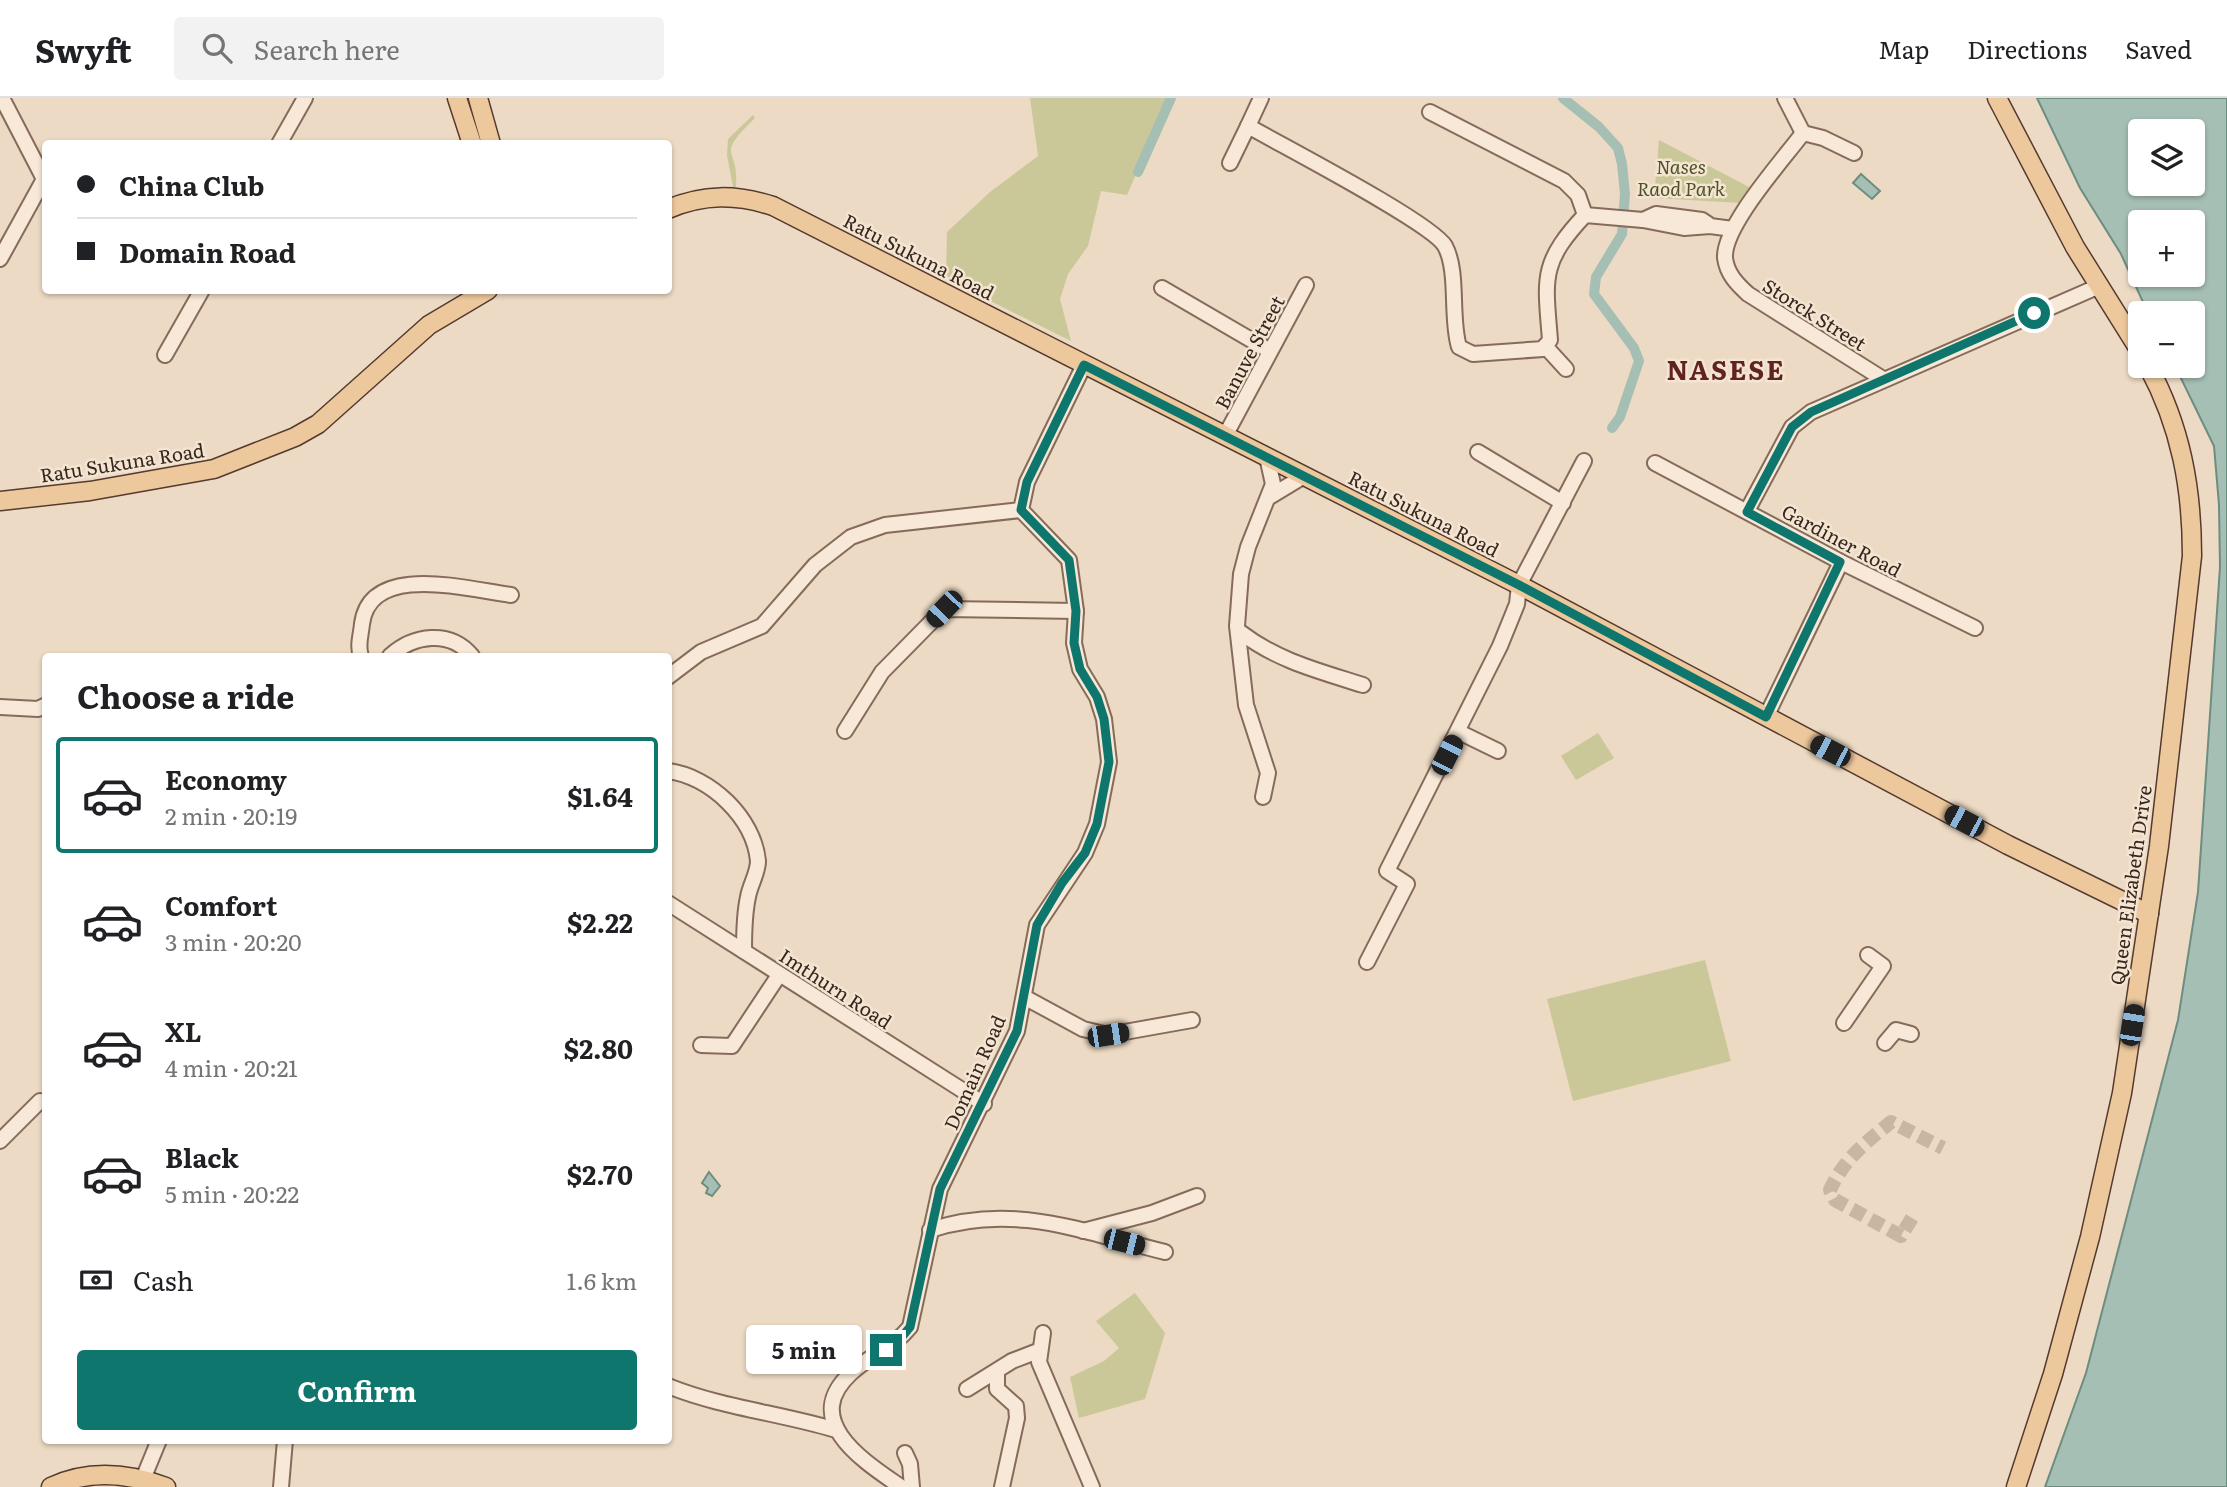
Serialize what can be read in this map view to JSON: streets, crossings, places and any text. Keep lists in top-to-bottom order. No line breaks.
{"streets":{"main road":["Ratu Sukuna Road","Queen Elizabeth Drive"],"street":["Storck Street","Banuve Street","Gardiner Road","Imthurn Road","Domain Road"]},"crossings":[["Ratu Sukuna Road","Banuve Street"],["Ratu Sukuna Road","Queen Elizabeth Drive"],["Imthurn Road","Domain Road"]],"districts":["NASESE"],"parks":["Nases Raod Park"],"page":{"header":"Swyft","search":"Search here","nav":["Map","Directions","Saved"],"map_buttons":["+","−"],"banner":["China Club","Domain Road"],"heading":"Choose a ride","list":[{"name":"Economy","note":"2 min · 20:19","value":"$1.64"},{"name":"Comfort","note":"3 min · 20:20","value":"$2.22"},{"name":"XL","note":"4 min · 20:21","value":"$2.80"},{"name":"Black","note":"5 min · 20:22","value":"$2.70"}],"pay":["Cash","1.6 km"],"bubble":"5 min","buttons":"Confirm"}}
